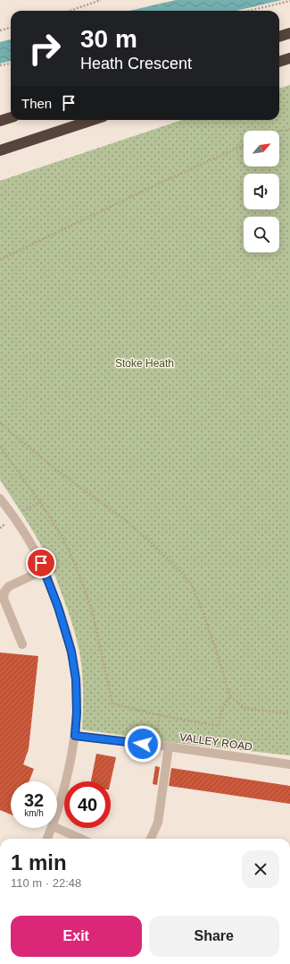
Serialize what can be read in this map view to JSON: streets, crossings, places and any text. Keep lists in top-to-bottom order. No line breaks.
{"streets":{"street":["VALLEY ROAD"]},"parks":["Stoke Heath"],"north":"top right","page":{"turn":["30 m","Heath Crescent"],"then":"Then","speed":"32 km/h","limit":"40","heading":["1 min","110 m · 22:48"],"buttons":["Exit","Share"]}}
